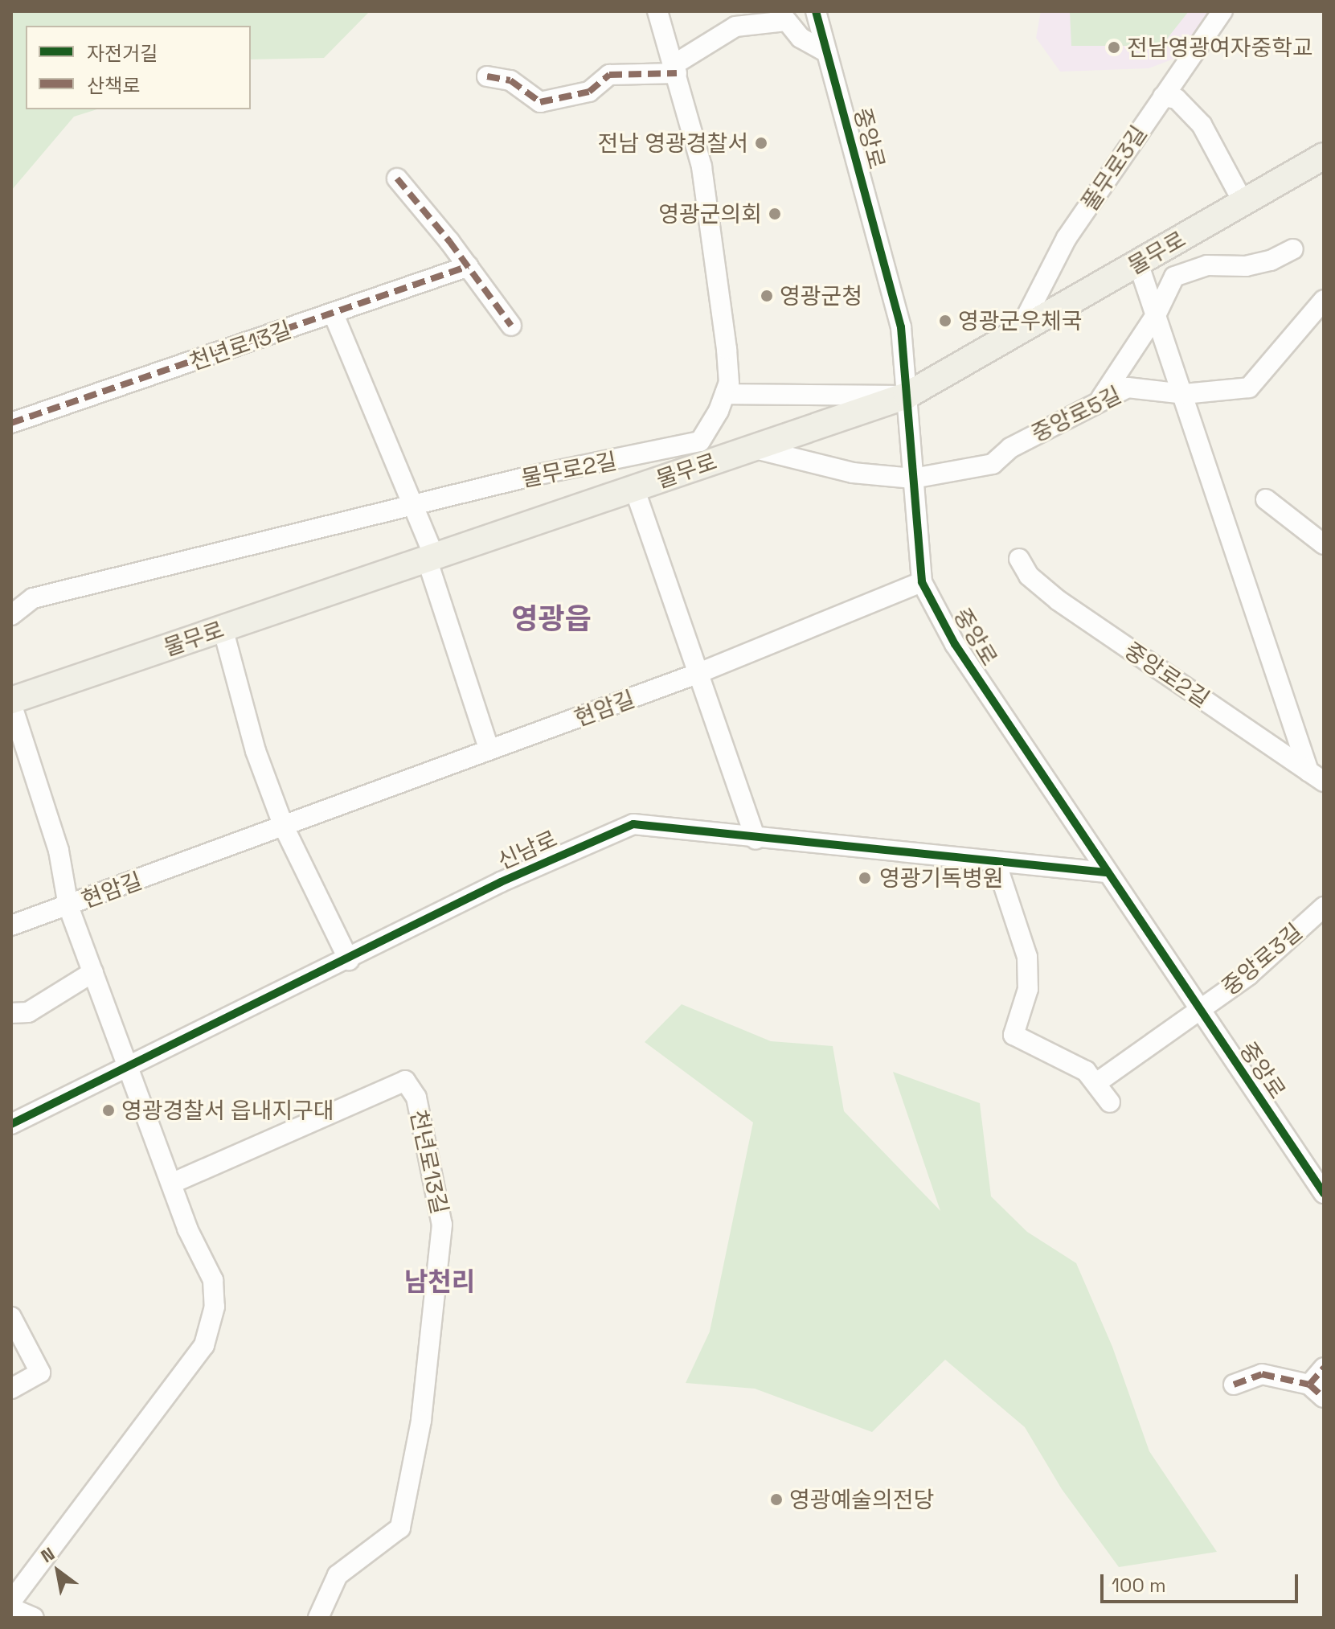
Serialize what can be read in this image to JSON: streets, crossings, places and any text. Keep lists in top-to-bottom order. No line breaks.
{"streets":{"main road":["물무로"],"street":["중앙로","풀무로3길","천년로13길","중앙로5길","물무로2길","중앙로2길","현암길","신남로","중앙로3길"]},"crossings":[["중앙로","물무로"],["중앙로","중앙로5길"],["중앙로","현암길"],["중앙로","신남로"],["중앙로","중앙로3길"],["풀무로3길","물무로"],["물무로","중앙로5길"]],"districts":["영광읍","남천리"],"places":["전남영광여자중학교","전남 영광경찰서","영광군의회","영광군청","영광군우체국","영광기독병원","영광경찰서 읍내지구대","영광예술의전당"],"legend":["자전거길","산책로"],"scale_bar":"100 m","north":"top left"}
